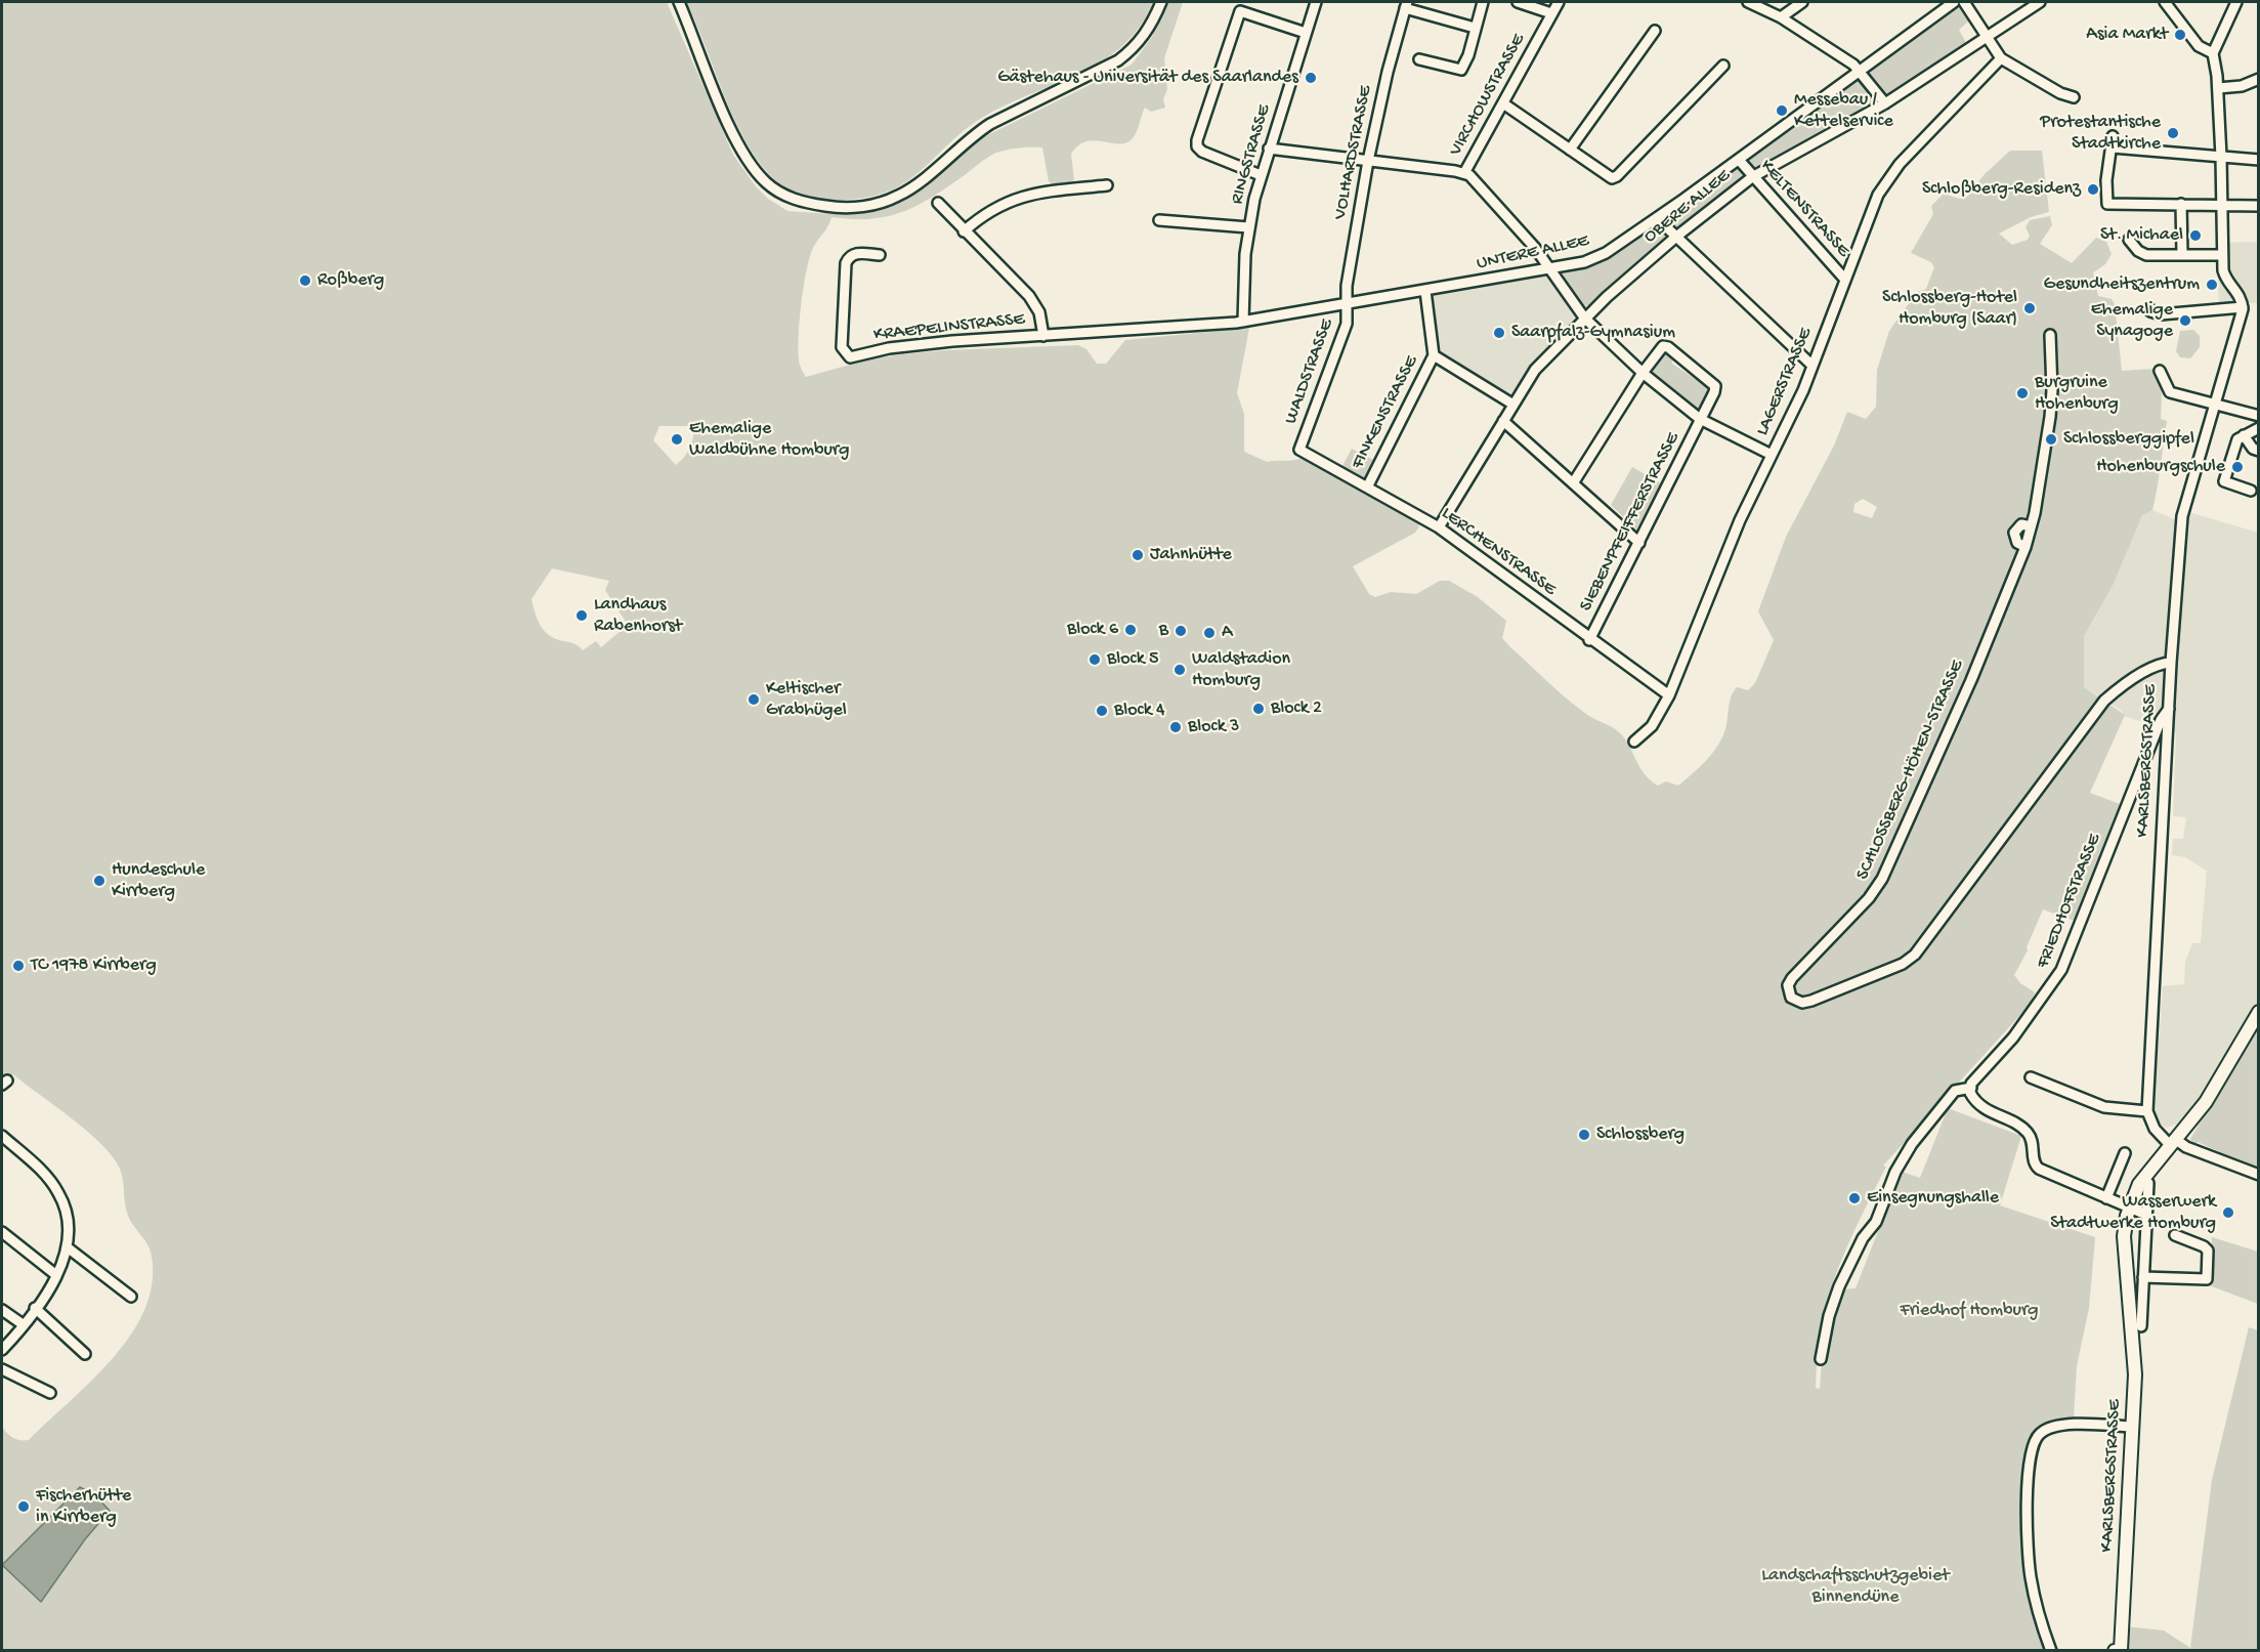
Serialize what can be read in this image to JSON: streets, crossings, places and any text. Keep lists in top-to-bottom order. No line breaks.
{"streets":{"main road":["KARLSBERGSTRASSE"],"street":["VIRCHOWSTRASSE","VOLHARDSTRASSE","RINGSTRASSE","OBERE ALLEE","KELTENSTRASSE","UNTERE ALLEE","KRAEPELINSTRASSE","WALDSTRASSE","LAGERSTRASSE","FINKENSTRASSE","SIEBENPFEIFFERSTRASSE","LERCHENSTRASSE","SCHLOSSBERG-HÖHEN-STRASSE","FRIEDHOFSTRASSE"]},"crossings":[["VOLHARDSTRASSE","UNTERE ALLEE"],["VOLHARDSTRASSE","WALDSTRASSE"],["RINGSTRASSE","UNTERE ALLEE"],["OBERE ALLEE","KELTENSTRASSE"],["OBERE ALLEE","LERCHENSTRASSE"],["KELTENSTRASSE","UNTERE ALLEE"],["KELTENSTRASSE","LAGERSTRASSE"],["UNTERE ALLEE","KRAEPELINSTRASSE"],["UNTERE ALLEE","WALDSTRASSE"],["WALDSTRASSE","LERCHENSTRASSE"],["LAGERSTRASSE","LERCHENSTRASSE"],["FINKENSTRASSE","LERCHENSTRASSE"],["SIEBENPFEIFFERSTRASSE","LERCHENSTRASSE"],["KARLSBERGSTRASSE","SCHLOSSBERG-HÖHEN-STRASSE"],["KARLSBERGSTRASSE","FRIEDHOFSTRASSE"]],"parks":["Friedhof Homburg","Landschaftsschutzgebiet Binnendüne"],"places":["Asia Markt","Gästehaus - Universität des Saarlandes","Messebau / Kettelservice","Protestantische Stadtkirche","Schloßberg-Residenz","St. Michael","Roßberg","Gesundheitszentrum","Schlossberg-Hotel Homburg (Saar)","Ehemalige Synagoge","Saarpfalz-Gymnasium","Burgruine Hohenburg","Ehemalige Waldbühne Homburg","Schlossberggipfel","Hohenburgschule","Jahnhütte","Landhaus Rabenhorst","Block 6","B","A","Block 5","Waldstadion Homburg","Keltischer Grabhügel","Block 2","Block 4","Block 3","Hundeschule Kirrberg","TC 1978 Kirrberg","Schlossberg","Einsegnungshalle","Wasserwerk Stadtwerke Homburg","Fischerhütte in Kirrberg"]}
